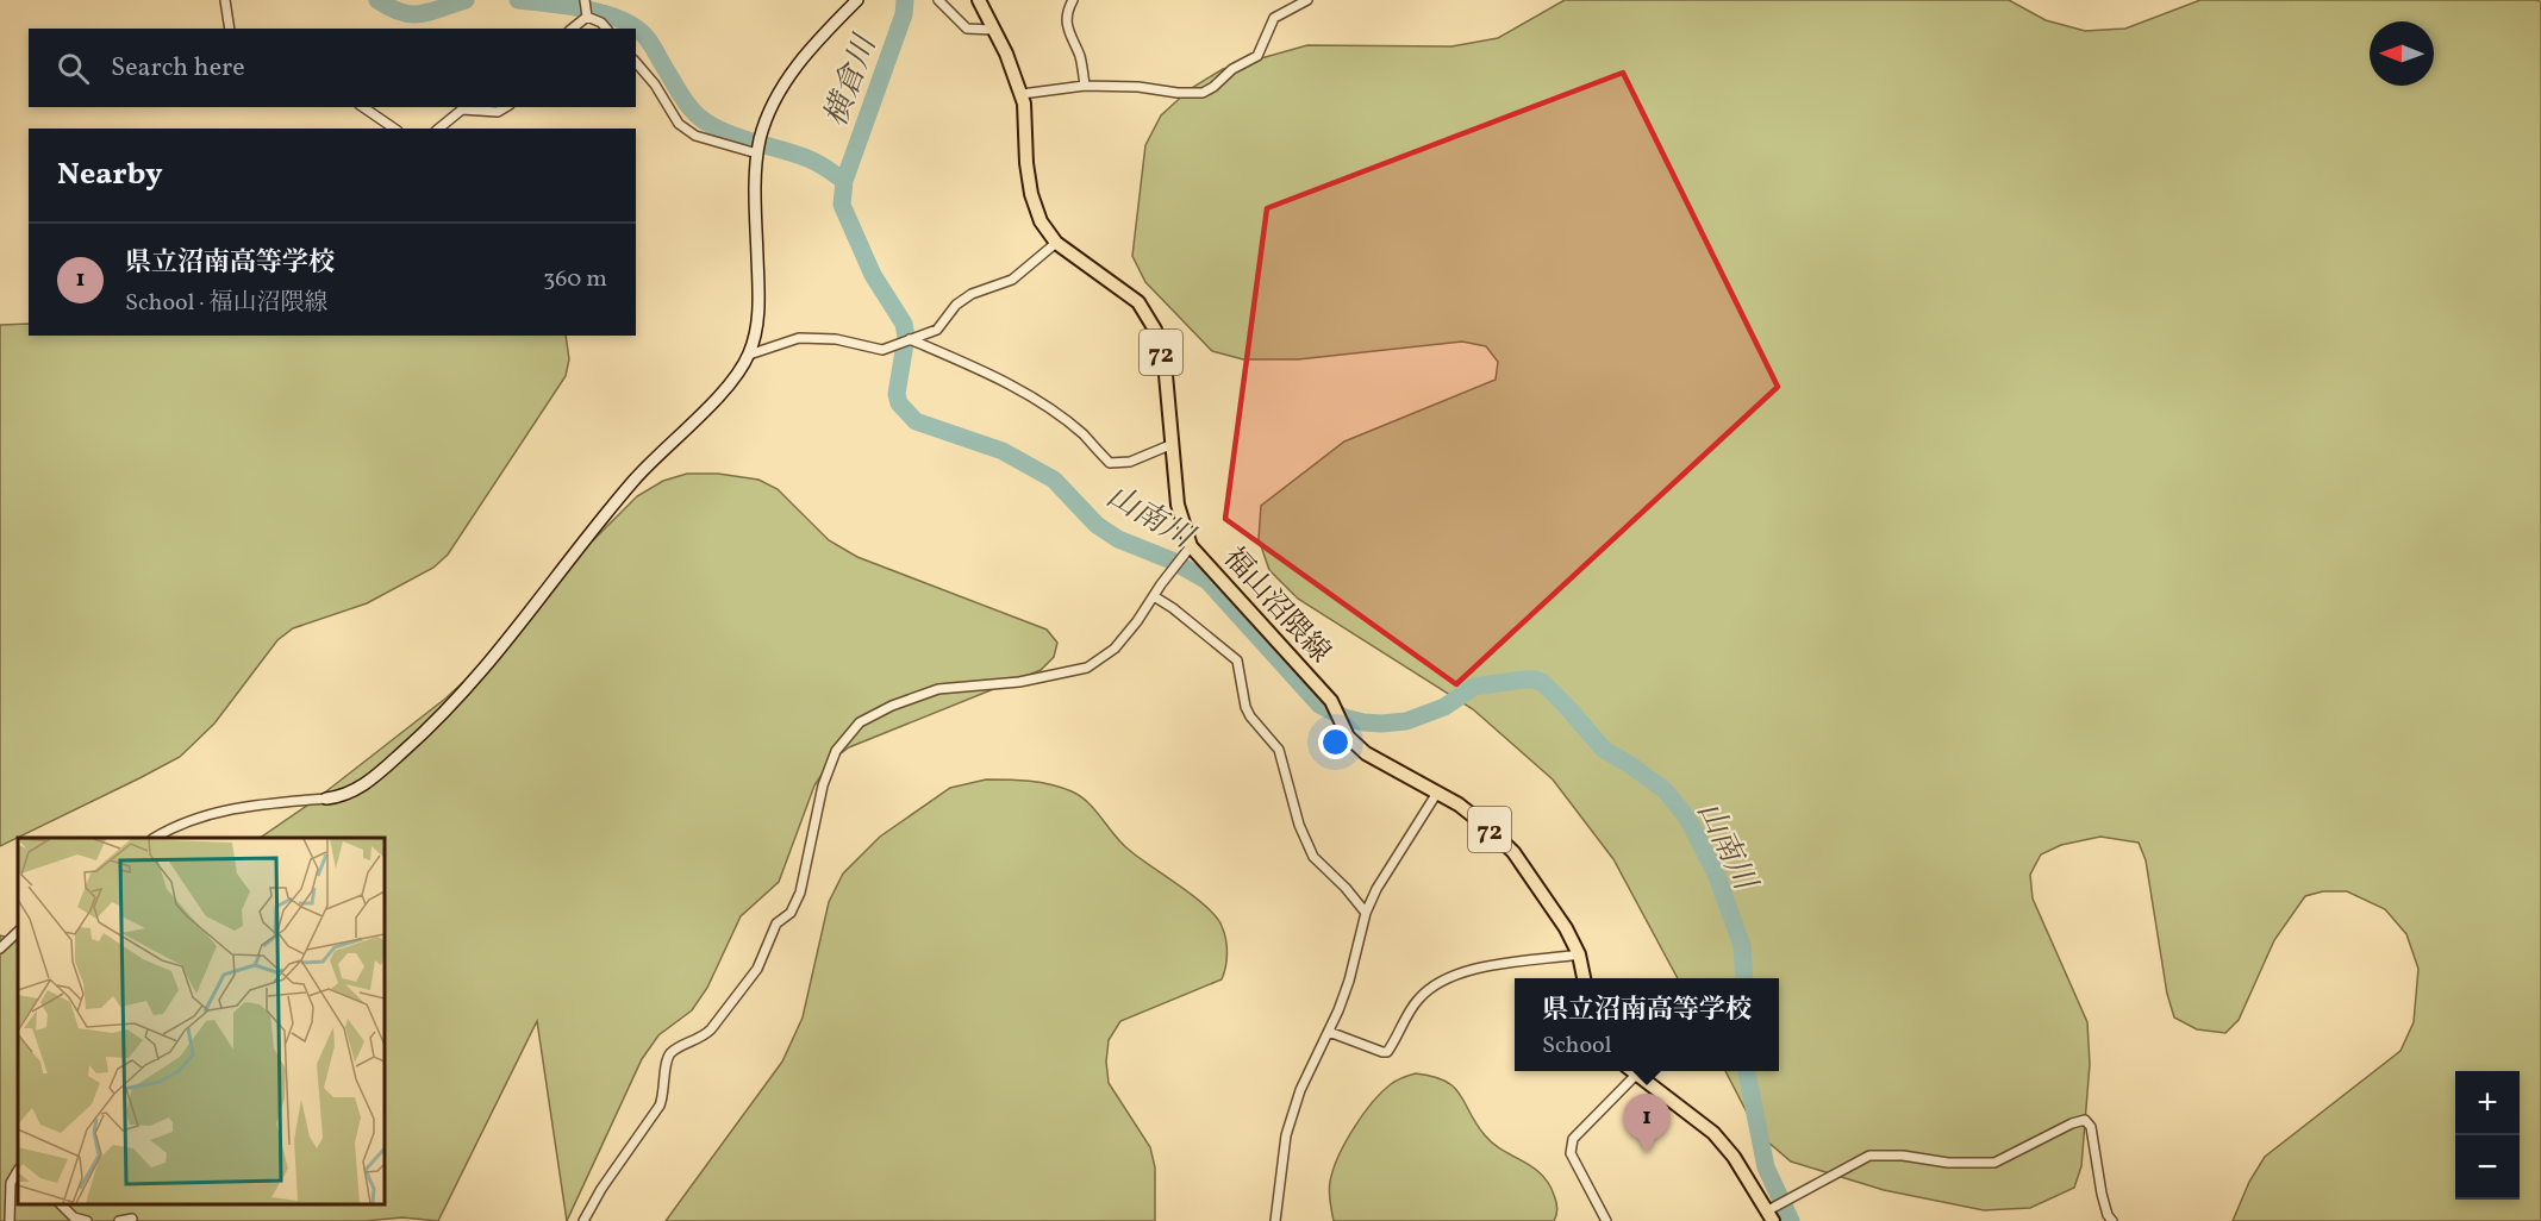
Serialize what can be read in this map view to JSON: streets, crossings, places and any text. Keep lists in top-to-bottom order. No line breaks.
{"streets":{"main road":["72","福山沼隈線"]},"water":["横倉川","山南川"],"north":"left","page":{"search":"Search here","heading":"Nearby","list":[{"mark":"1","name":"県立沼南高等学校","note":"School · 福山沼隈線","value":"360 m"}],"popup":["県立沼南高等学校","School"],"map_buttons":["+","−"],"pins":"1"}}
